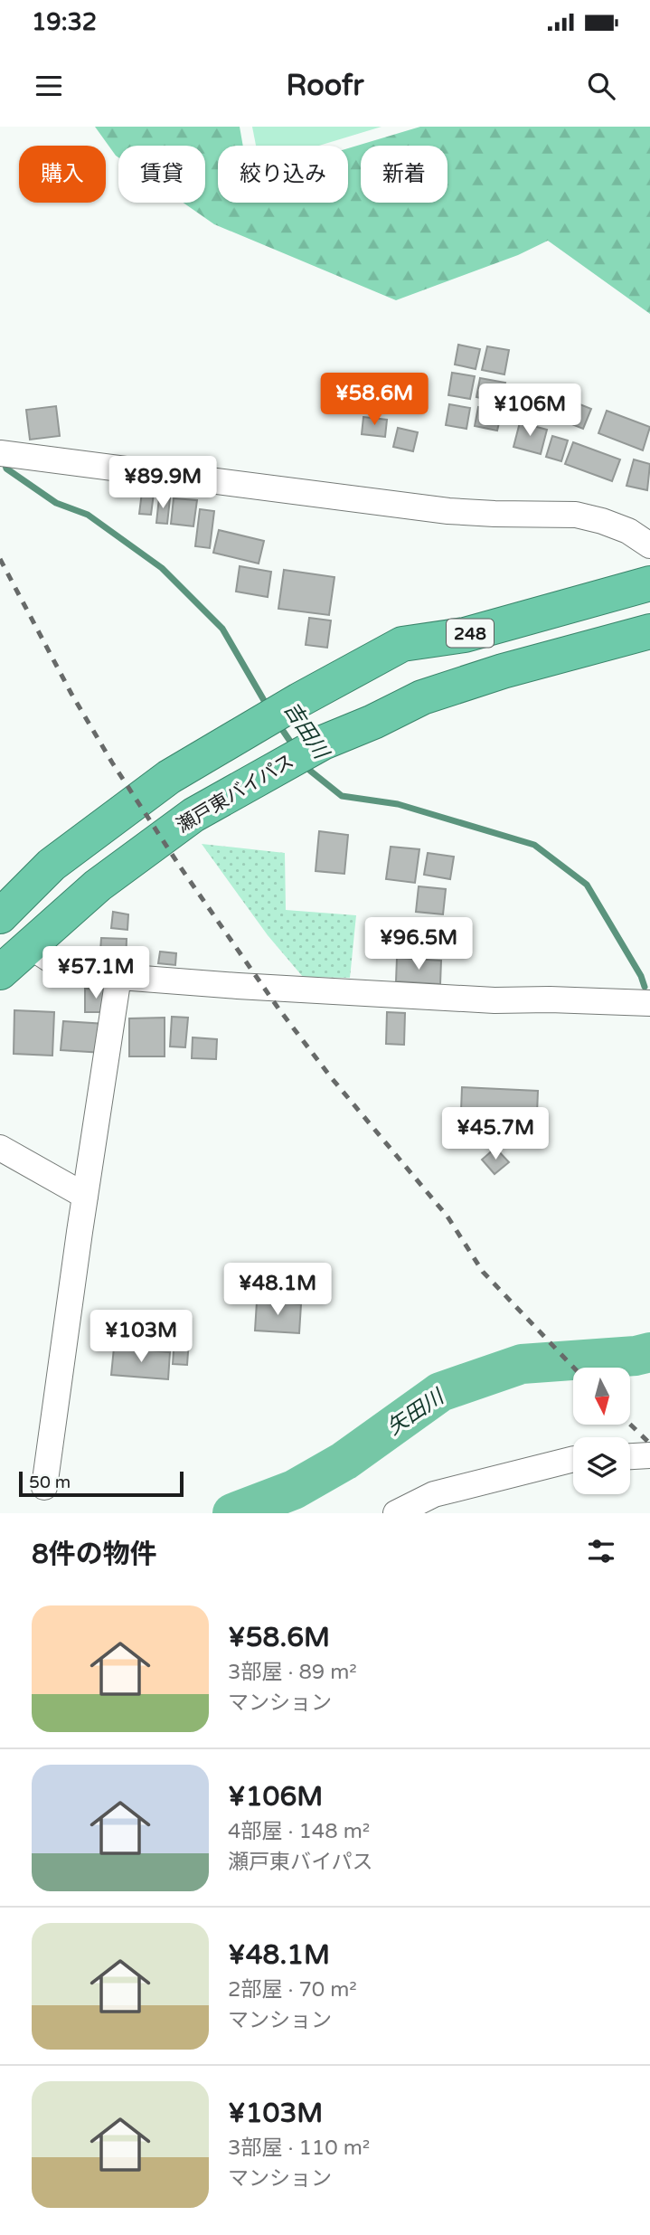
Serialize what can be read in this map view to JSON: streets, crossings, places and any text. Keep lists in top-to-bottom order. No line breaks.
{"streets":{"highway":["248","瀬戸東バイパス"]},"water":["吉田川","矢田川"],"scale_bar":"50 m","north":"bottom","page":{"status":"19:32","header":"Roofr","chip":["購入","賃貸","絞り込み","新着"],"price":["¥58.6M","¥106M","¥89.9M","¥96.5M","¥57.1M","¥45.7M","¥48.1M","¥103M"],"scale":"50 m","heading":"8件の物件","list":[{"name":"¥58.6M","note":"3部屋 · 89 m² · マンション"},{"name":"¥106M","note":"4部屋 · 148 m² · 瀬戸東バイパス"},{"name":"¥48.1M","note":"2部屋 · 70 m² · マンション"},{"name":"¥103M","note":"3部屋 · 110 m² · マンション"}]}}
